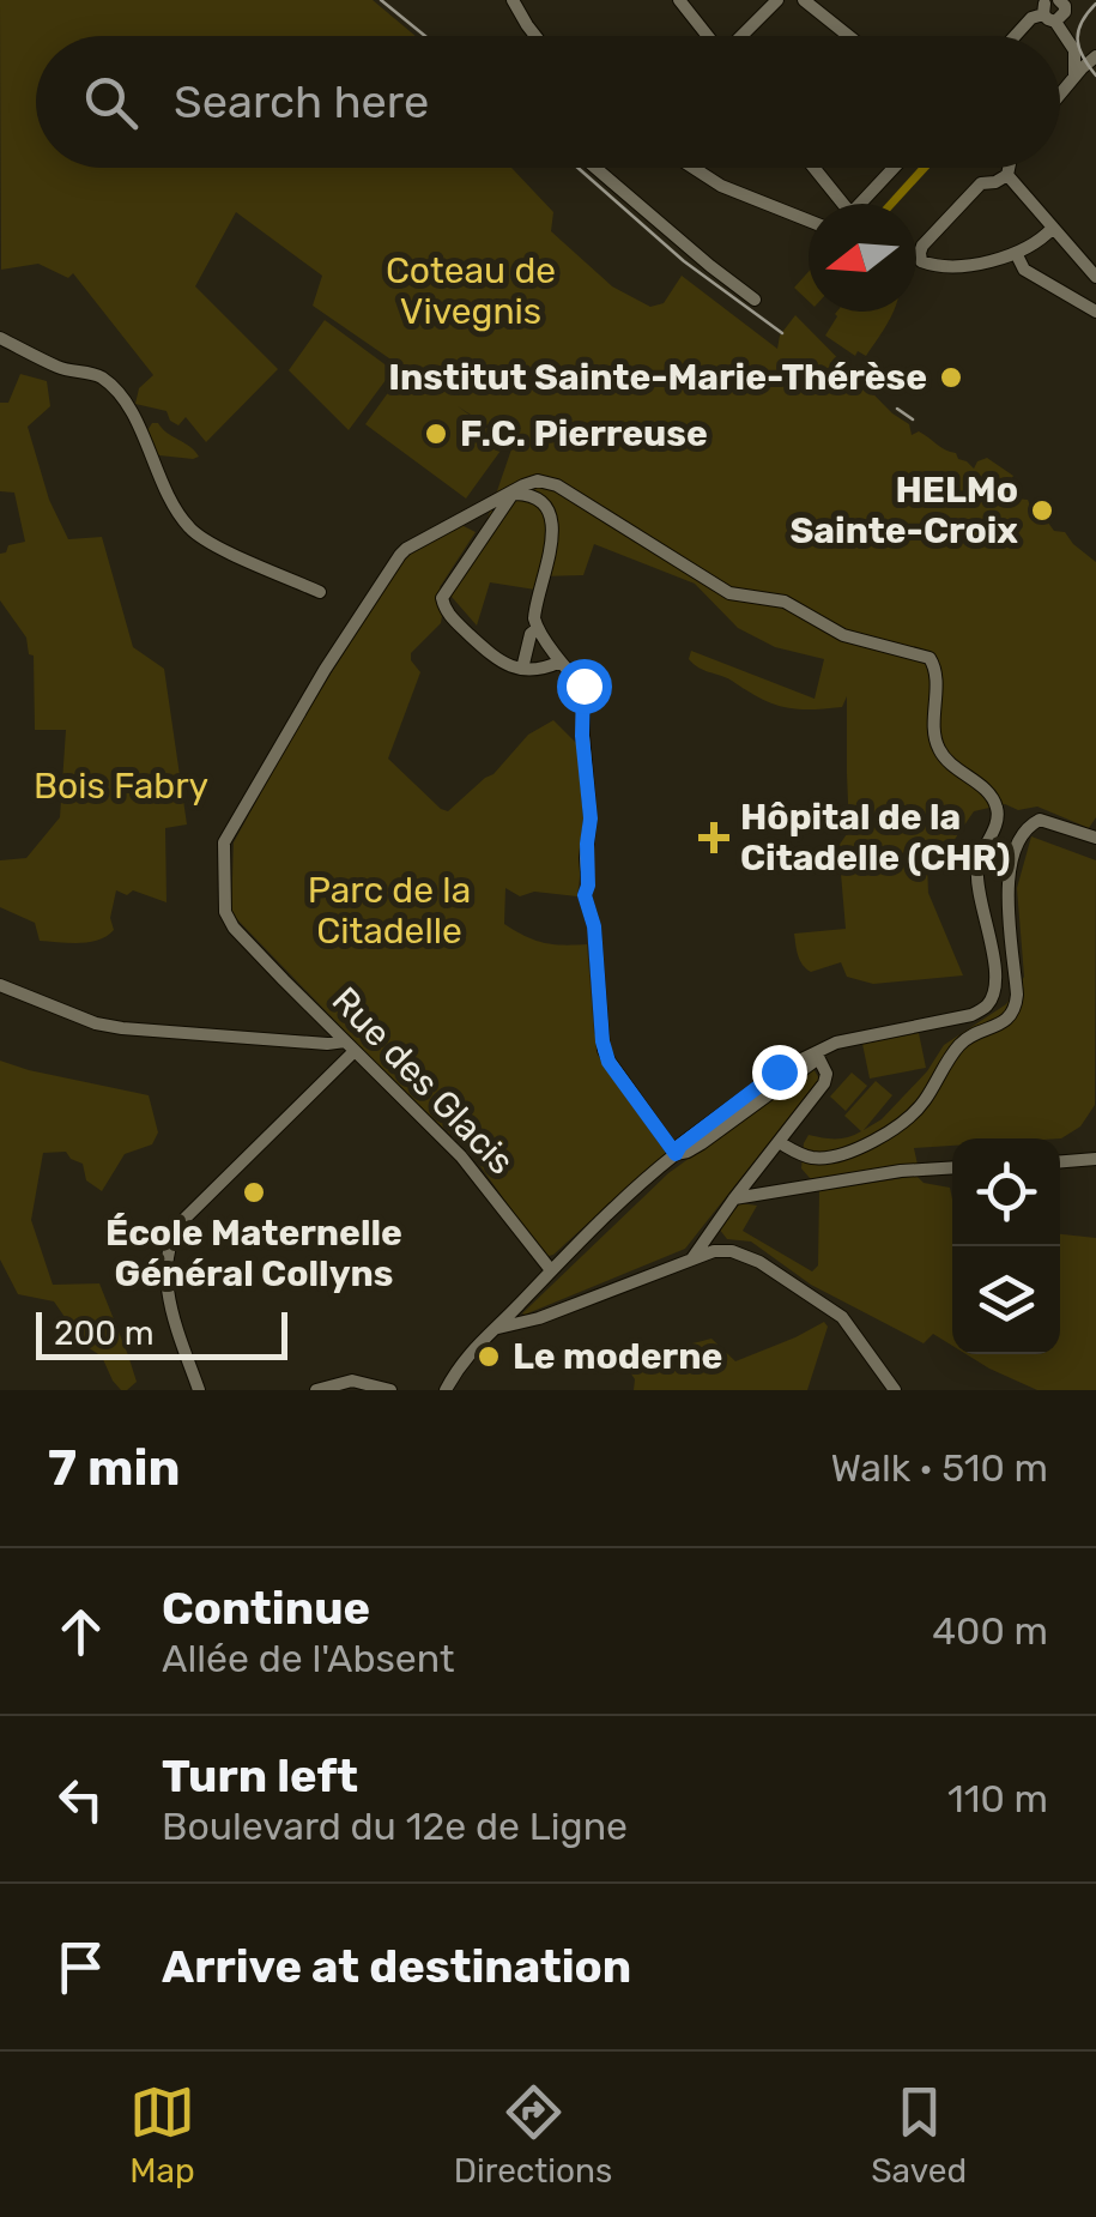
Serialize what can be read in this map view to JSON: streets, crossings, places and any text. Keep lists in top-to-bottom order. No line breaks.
{"streets":{"street":["Rue des Glacis"]},"parks":["Coteau de Vivegnis","Bois Fabry","Parc de la Citadelle"],"places":{"other":["Institut Sainte-Marie-Thérèse","F.C. Pierreuse","HELMo Sainte-Croix","École Maternelle Général Collyns","Le moderne"],"health":["Hôpital de la Citadelle (CHR)"]},"scale_bar":"200 m","north":"left","page":{"search":"Search here","scale":"200 m","heading":["7 min","Walk · 510 m"],"list":[["Continue","Allée de l'Absent","400 m"],["Turn left","Boulevard du 12e de Ligne","110 m"],"Arrive at destination"],"nav":["Map","Directions","Saved"]}}
